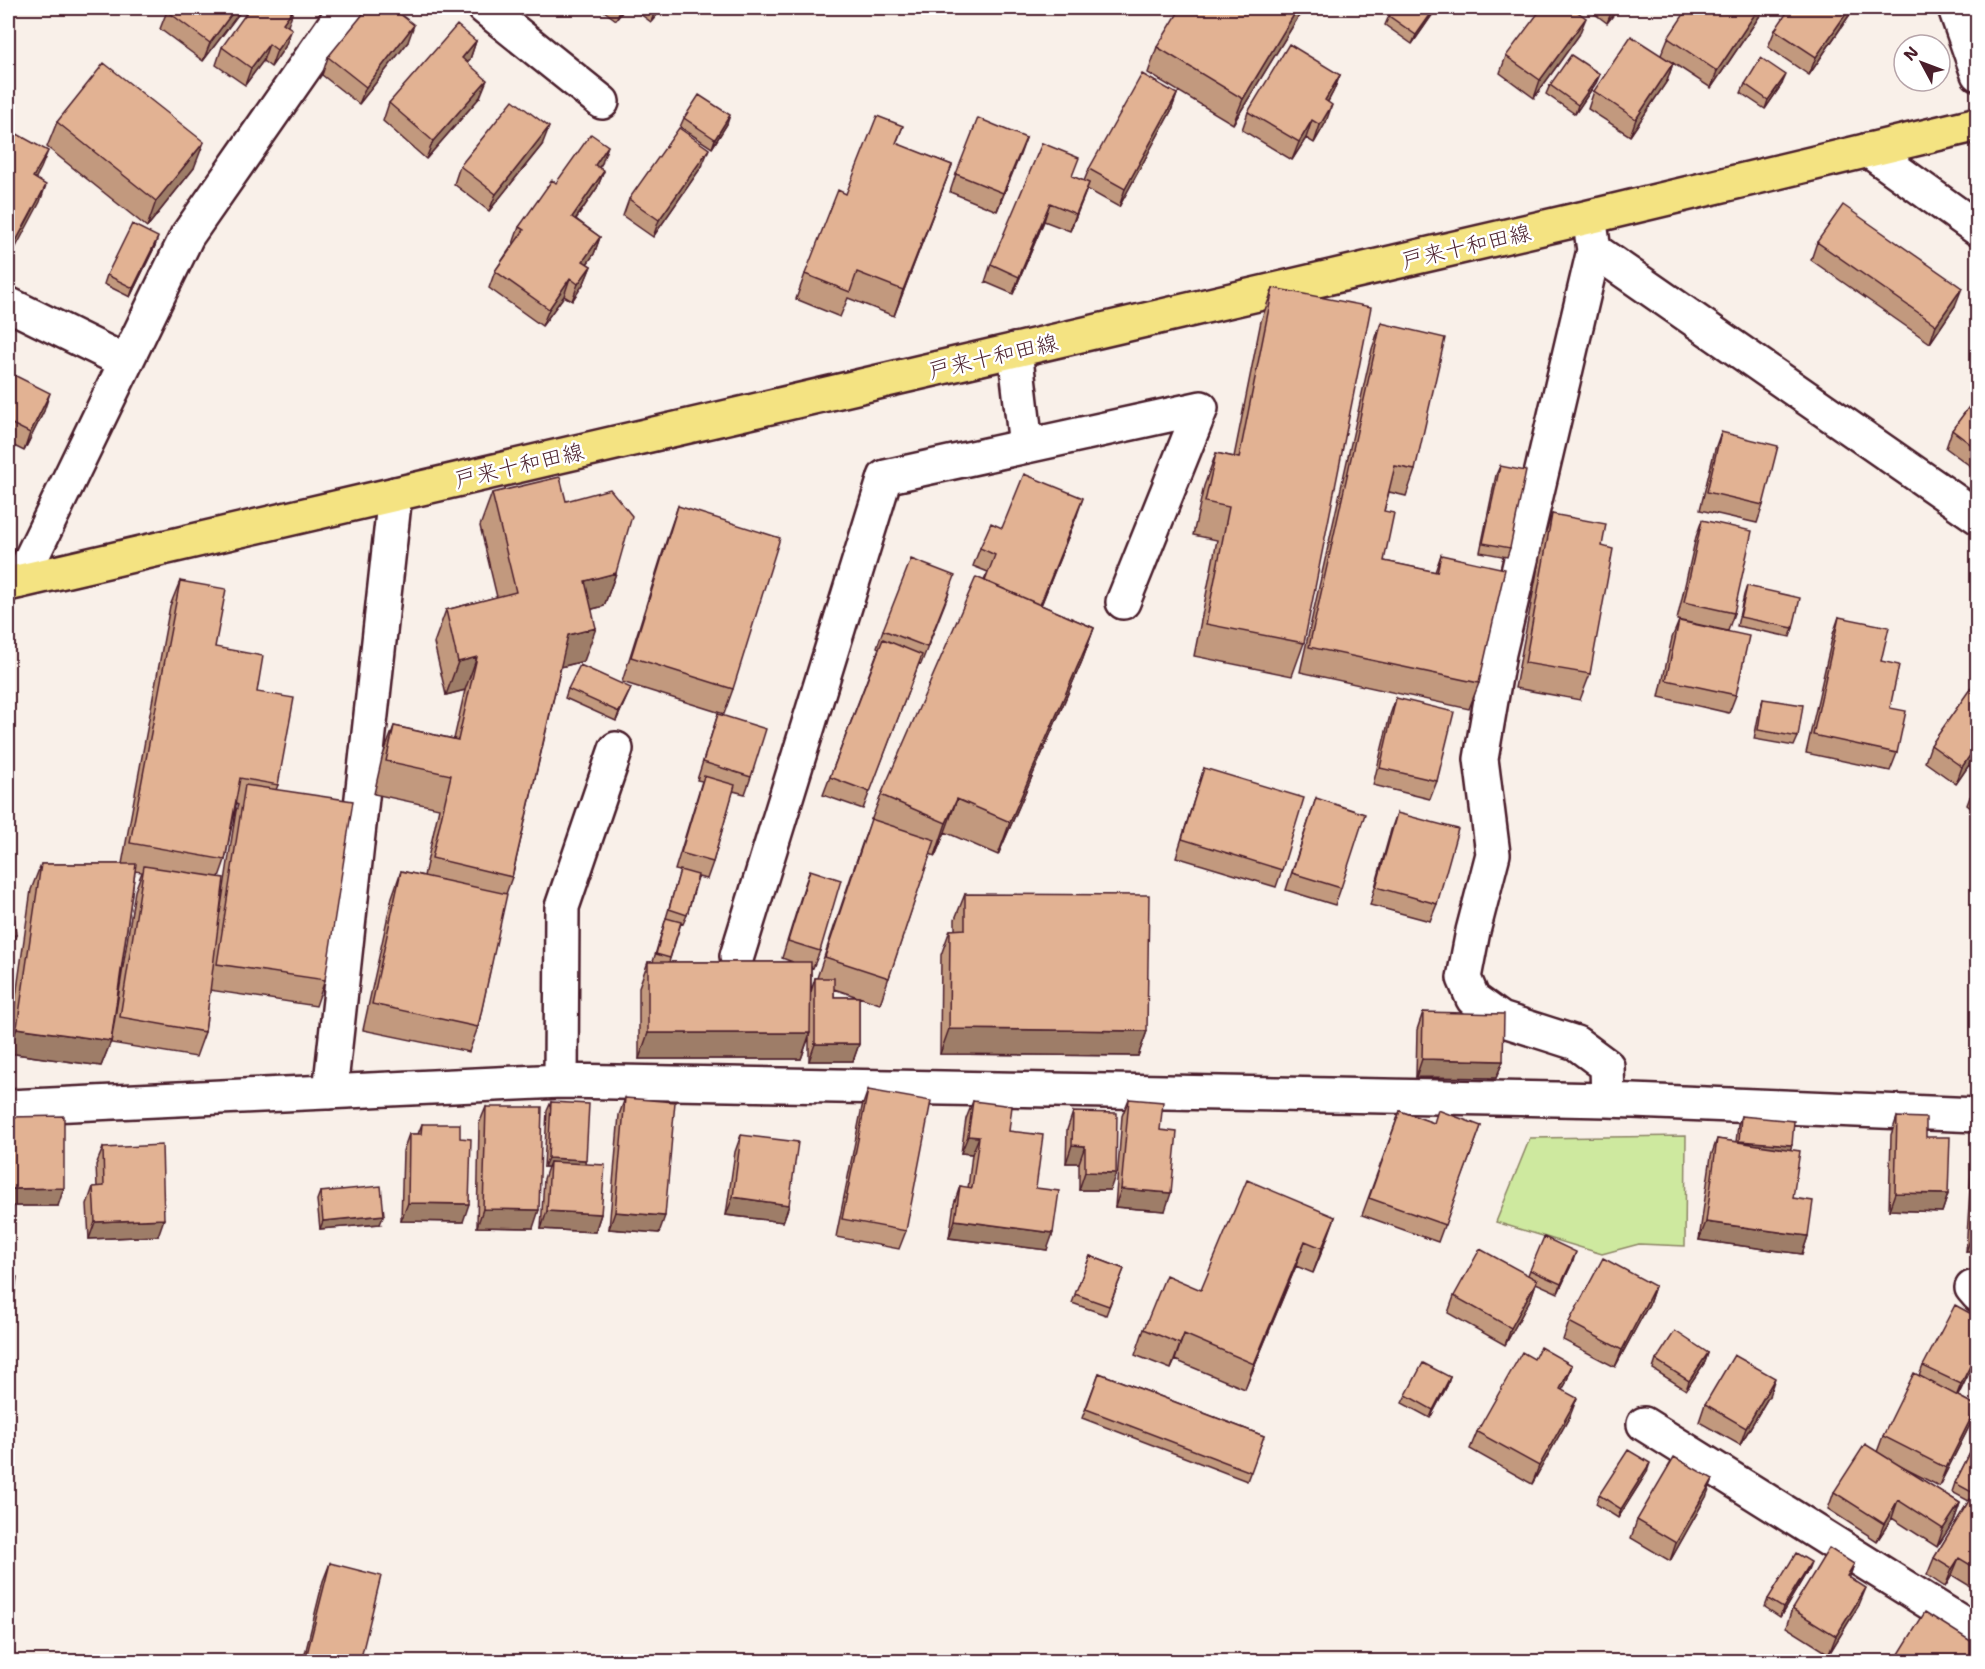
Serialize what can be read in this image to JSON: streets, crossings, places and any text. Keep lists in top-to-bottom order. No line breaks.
{"streets":{"main road":["戸来十和田線"]},"north":"top left"}
